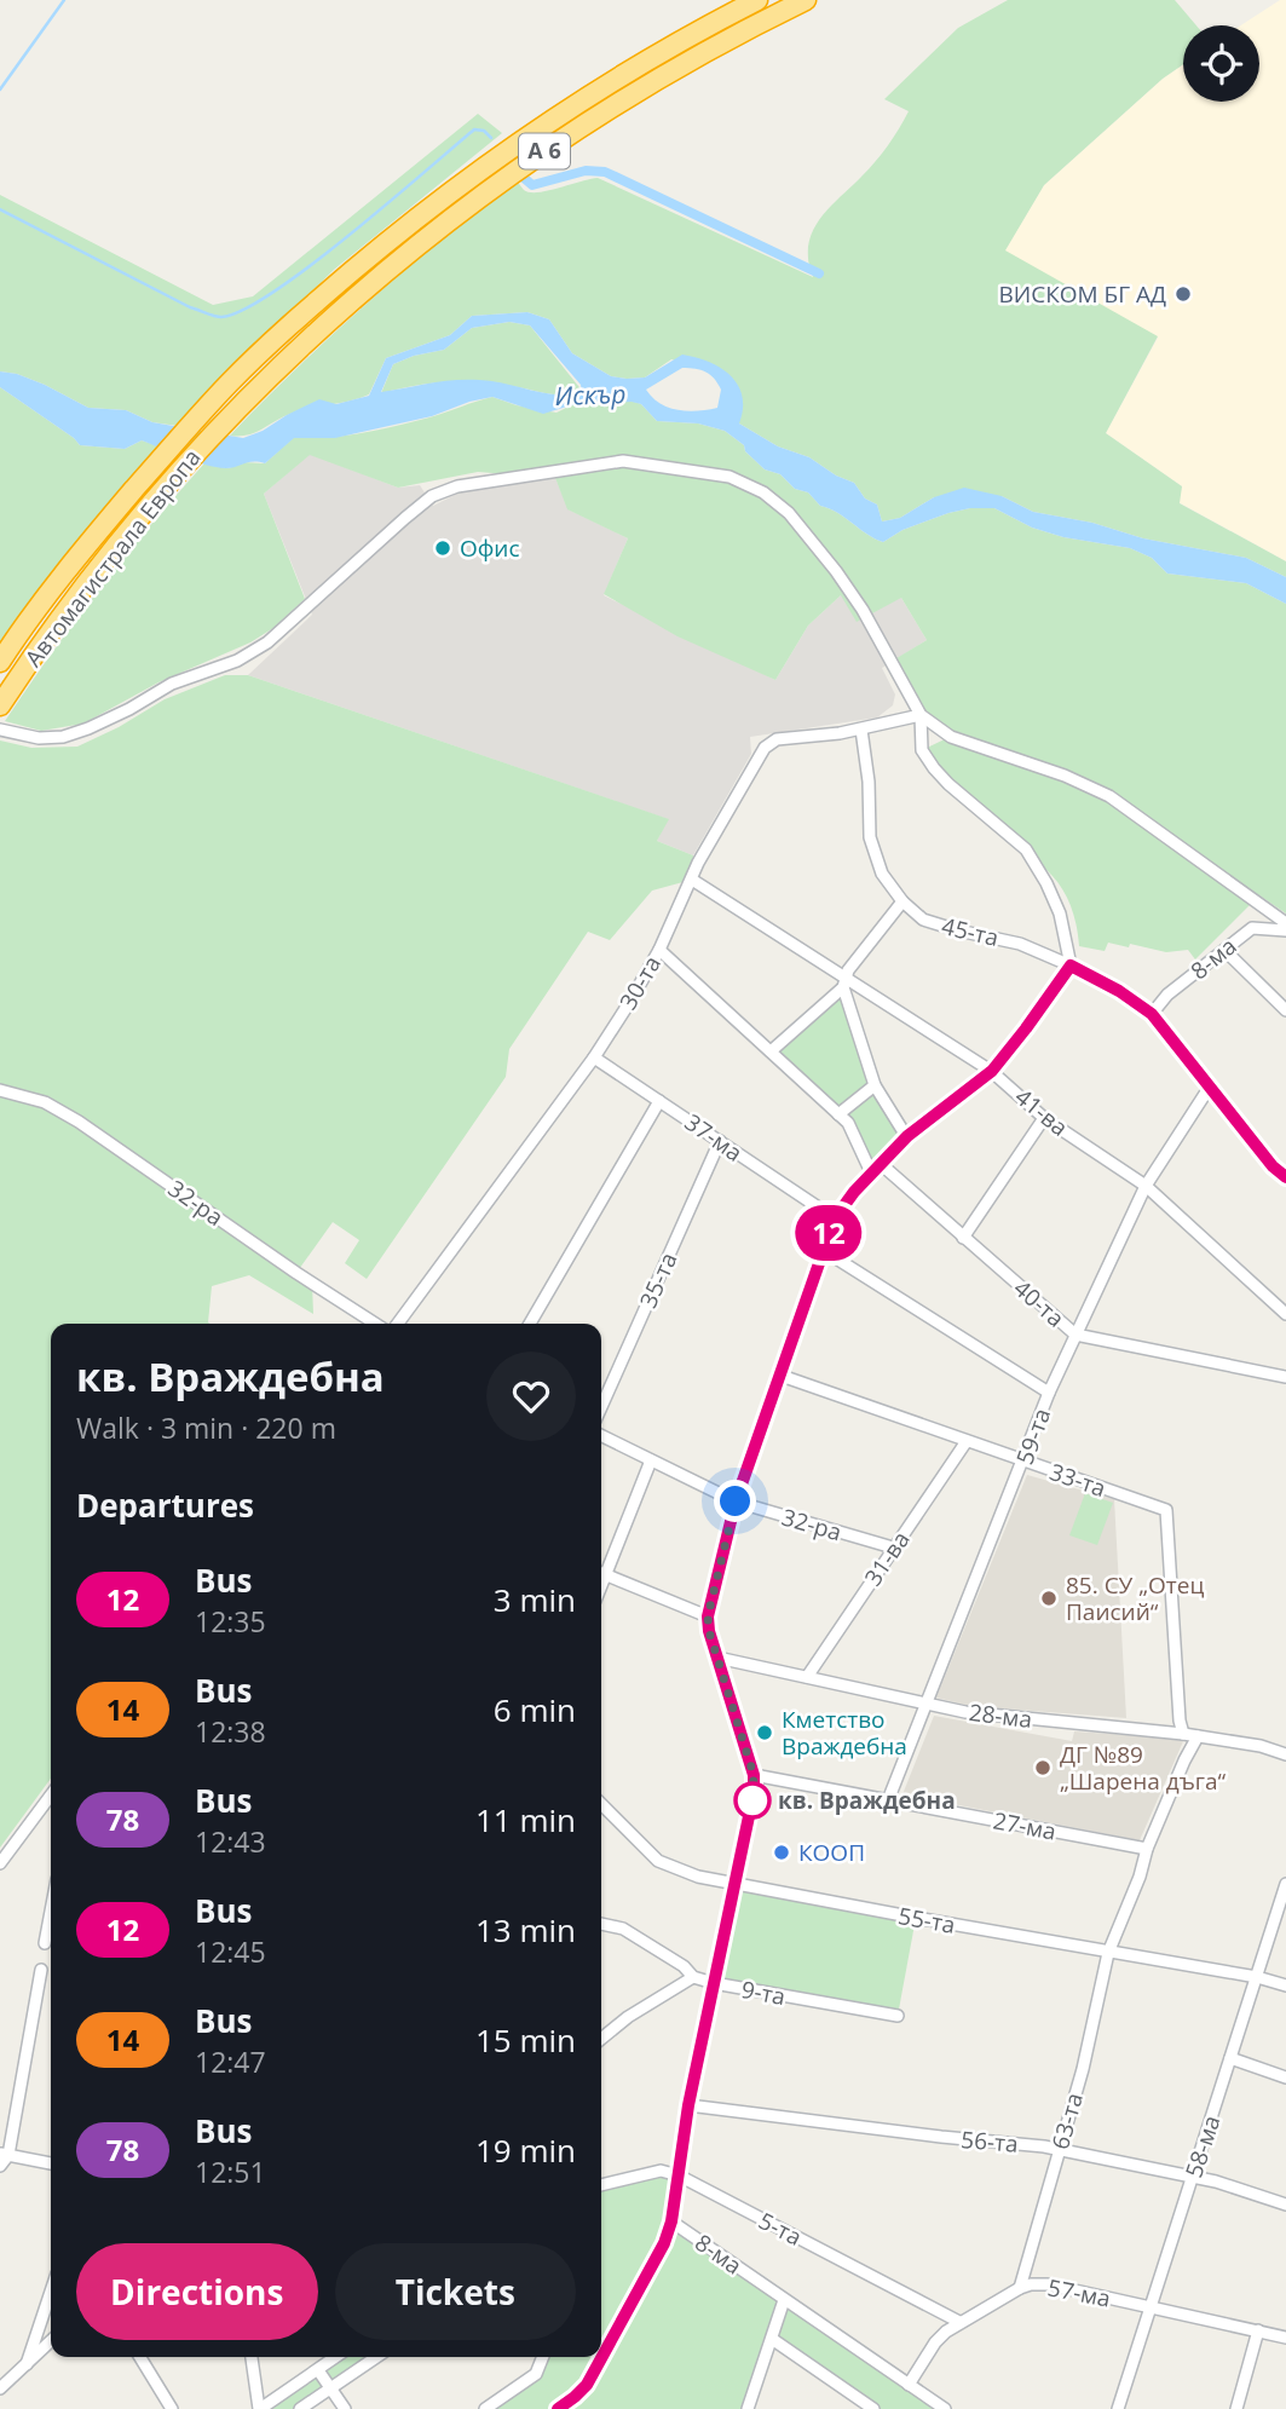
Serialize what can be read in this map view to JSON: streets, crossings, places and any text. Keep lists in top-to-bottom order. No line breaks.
{"streets":{"highway":["A 6","Автомагистрала Европа"],"street":["45-та","8-ма","30-та","41-ва","37-ма","32-ра","35-та","40-та","59-та","33-та","31-ва","28-ма","27-ма","55-та","9-та","63-та","56-та","58-ма","5-та","57-ма"]},"crossings":[["45-та","8-ма"],["45-та","30-та"],["8-ма","41-ва"],["8-ма","37-ма"],["8-ма","32-ра"],["8-ма","40-та"],["8-ма","33-та"],["8-ма","28-ма"],["8-ма","27-ма"],["8-ма","55-та"],["8-ма","9-та"],["8-ма","56-та"],["8-ма","5-та"],["8-ма","57-ма"],["30-та","41-ва"],["30-та","37-ма"],["30-та","40-та"],["41-ва","59-та"],["37-ма","35-та"],["32-ра","31-ва"],["40-та","59-та"],["59-та","33-та"],["59-та","28-ма"],["59-та","27-ма"],["33-та","31-ва"],["33-та","28-ма"],["31-ва","28-ма"],["28-ма","63-та"],["27-ма","63-та"],["55-та","63-та"],["55-та","58-ма"],["63-та","56-та"],["63-та","57-ма"],["56-та","58-ма"],["58-ма","57-ма"],["5-та","57-ма"]],"water":["Искър"],"places":["ВИСКОМ БГ АД","Офис","85. СУ „Отец Паисий“","Кметство Враждебна","ДГ №89 „Шарена дъга“","кв. Враждебна","КООП"],"lines":["bus line 12"],"page":{"on_map":"12","heading":[["кв. Враждебна","Walk · 3 min · 220 m"],"Departures"],"list":[{"mark":"12","name":"Bus","note":"12:35","value":"3 min"},{"mark":"14","name":"Bus","note":"12:38","value":"6 min"},{"mark":"78","name":"Bus","note":"12:43","value":"11 min"},{"mark":"12","name":"Bus","note":"12:45","value":"13 min"},{"mark":"14","name":"Bus","note":"12:47","value":"15 min"},{"mark":"78","name":"Bus","note":"12:51","value":"19 min"}],"buttons":["Directions","Tickets"]}}
